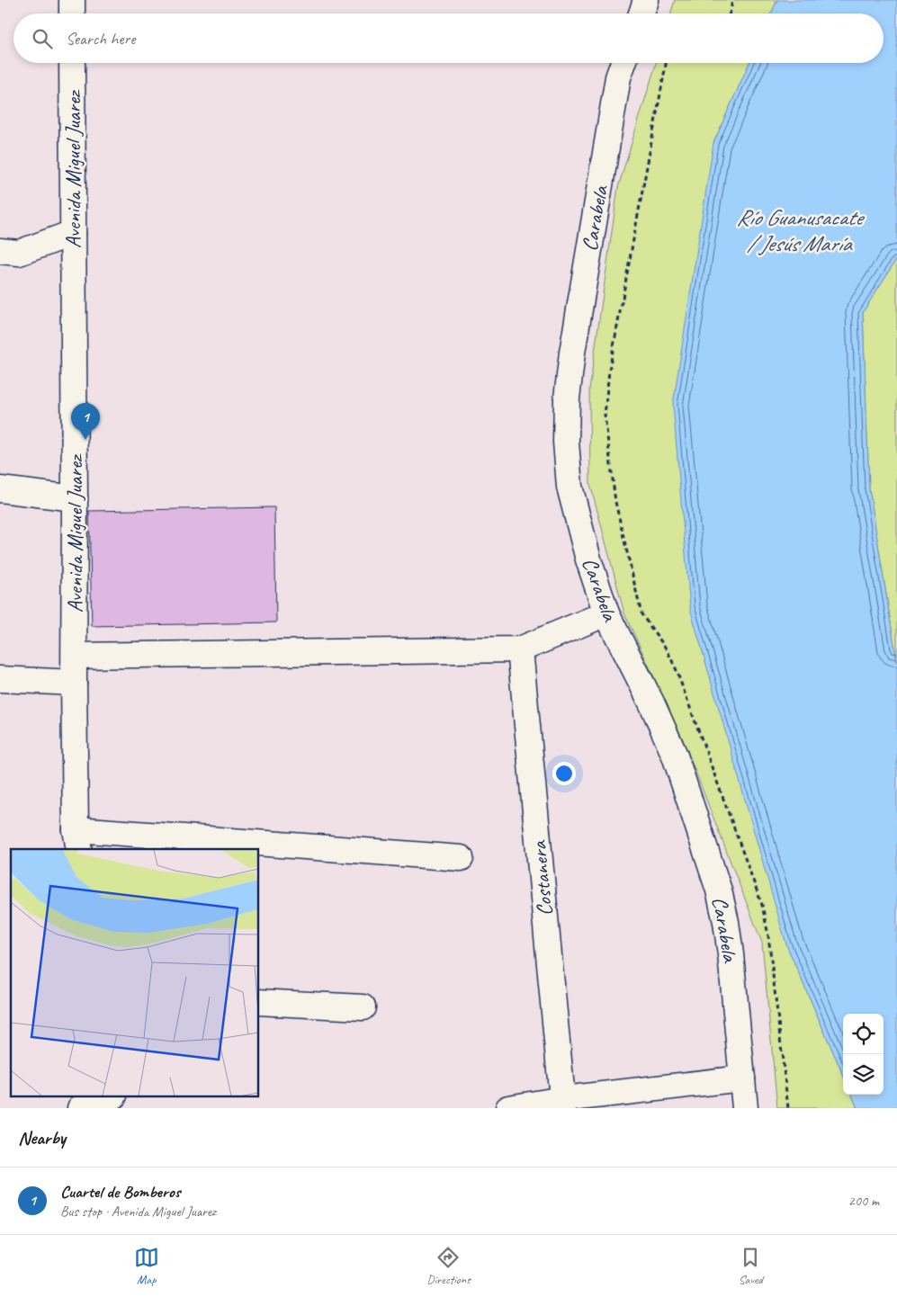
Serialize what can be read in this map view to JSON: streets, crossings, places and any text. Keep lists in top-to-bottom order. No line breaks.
{"streets":{"street":["Avenida Miguel Juarez","Carabela","Costanera"]},"water":["Río Guanusacate / Jesús María"],"page":{"search":"Search here","pins":"1","heading":"Nearby","list":[{"mark":"1","name":"Cuartel de Bomberos","note":"Bus stop · Avenida Miguel Juarez","value":"200 m"}],"nav":["Map","Directions","Saved"]}}
